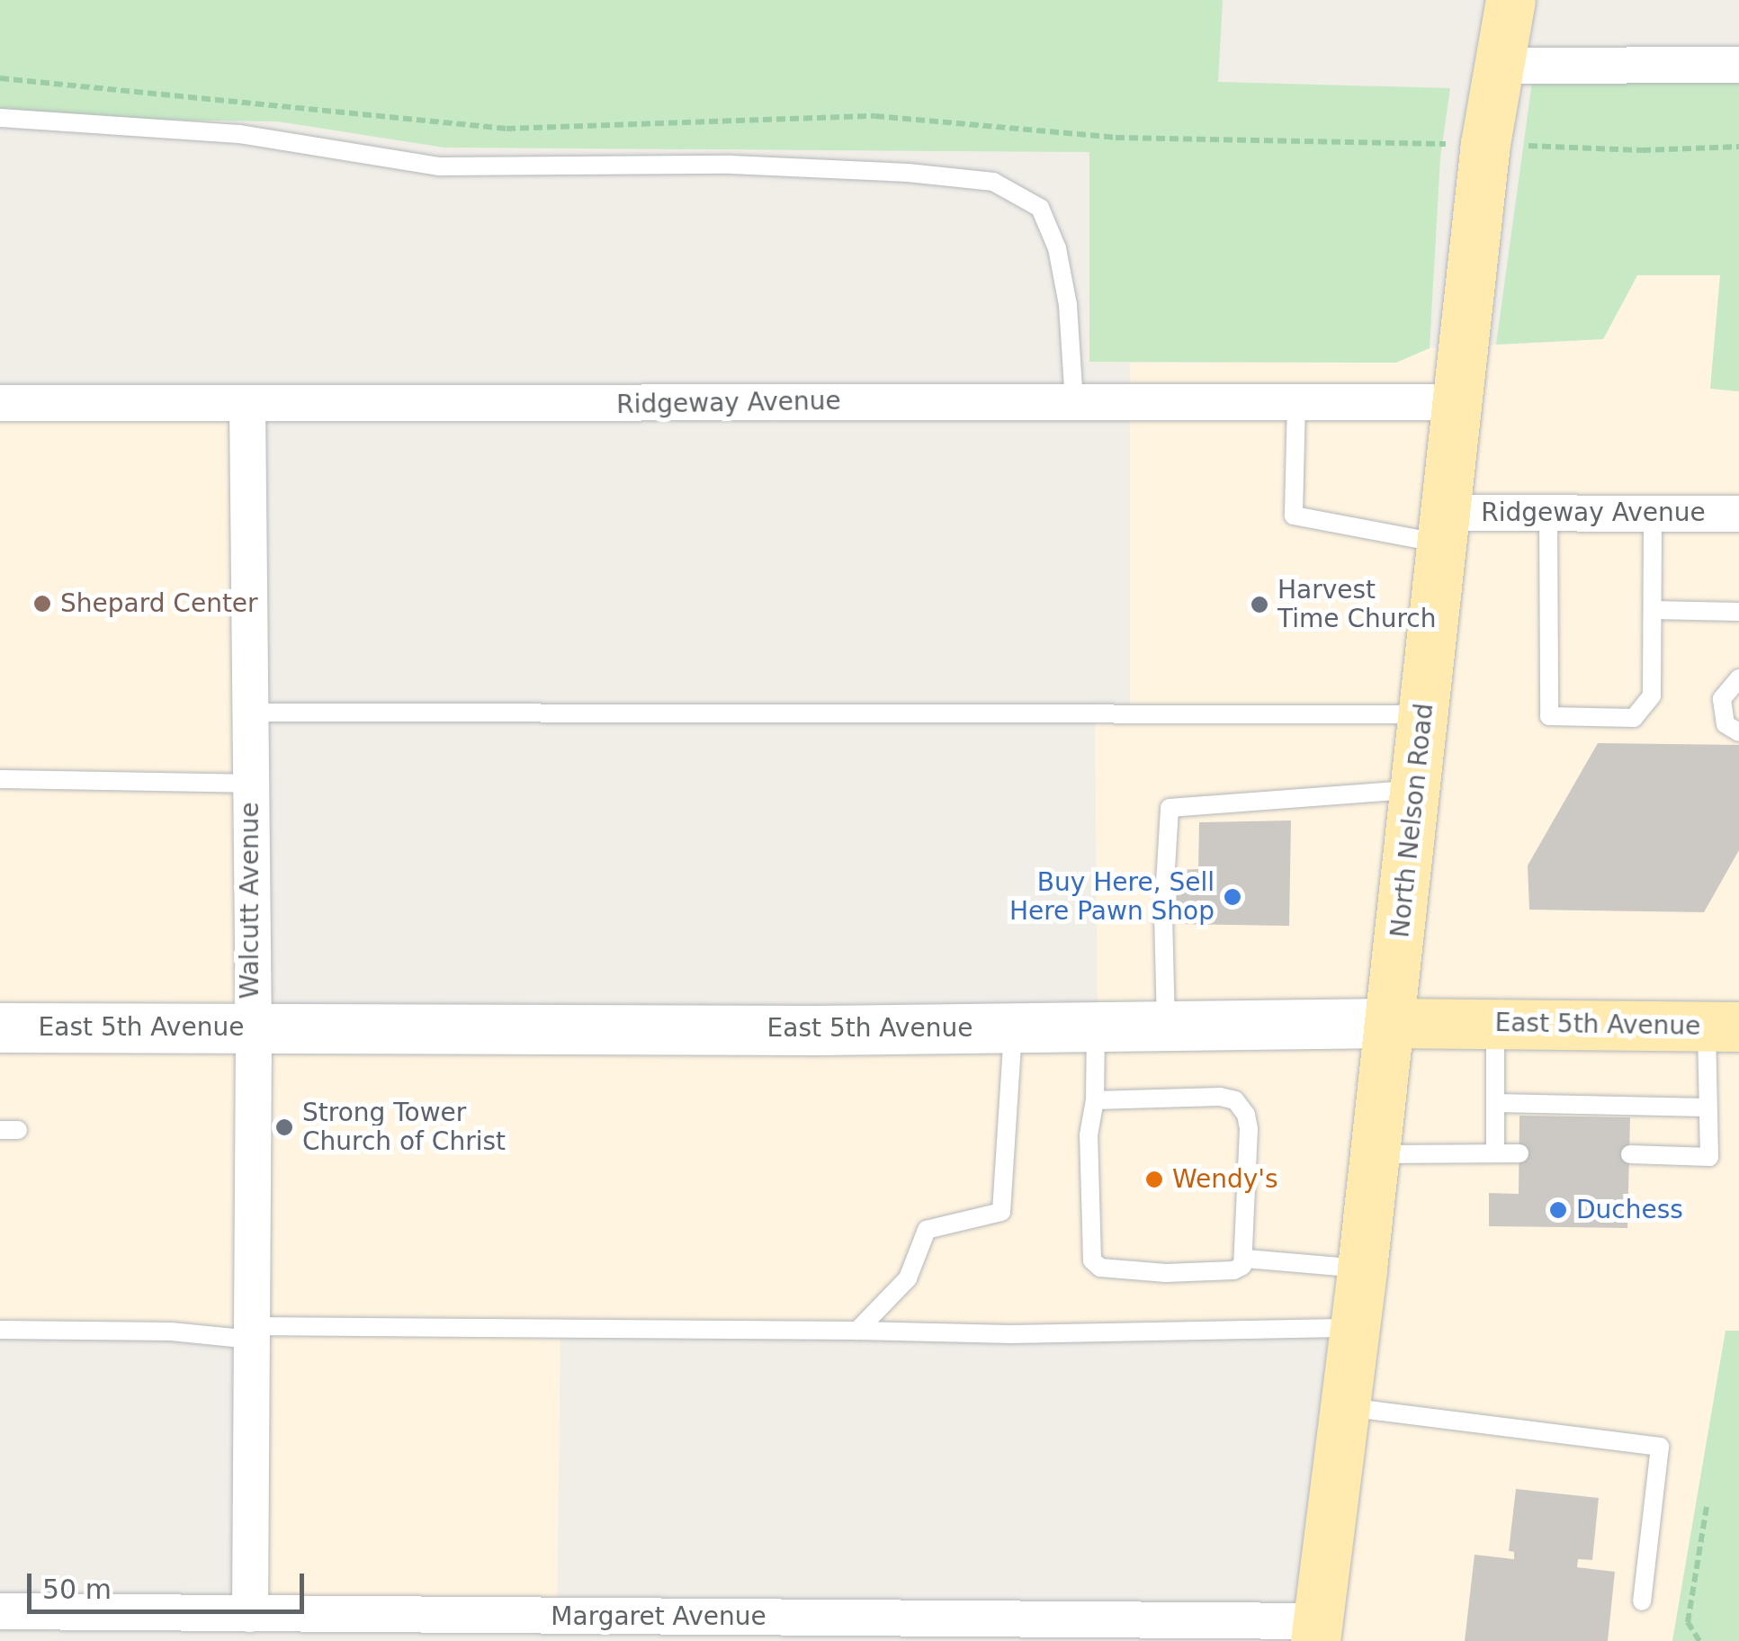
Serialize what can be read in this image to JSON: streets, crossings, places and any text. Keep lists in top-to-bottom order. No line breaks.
{"streets":{"main road":["North Nelson Road","East 5th Avenue"],"street":["Ridgeway Avenue","Walcutt Avenue","Margaret Avenue"]},"crossings":[["Ridgeway Avenue","North Nelson Road"],["Ridgeway Avenue","Walcutt Avenue"],["North Nelson Road","East 5th Avenue"],["North Nelson Road","Margaret Avenue"],["Walcutt Avenue","East 5th Avenue"],["Walcutt Avenue","Margaret Avenue"]],"places":["Shepard Center","Harvest Time Church","Buy Here, Sell Here Pawn Shop","Strong Tower Church of Christ","Wendy's","Duchess"],"scale_bar":"50 m"}
